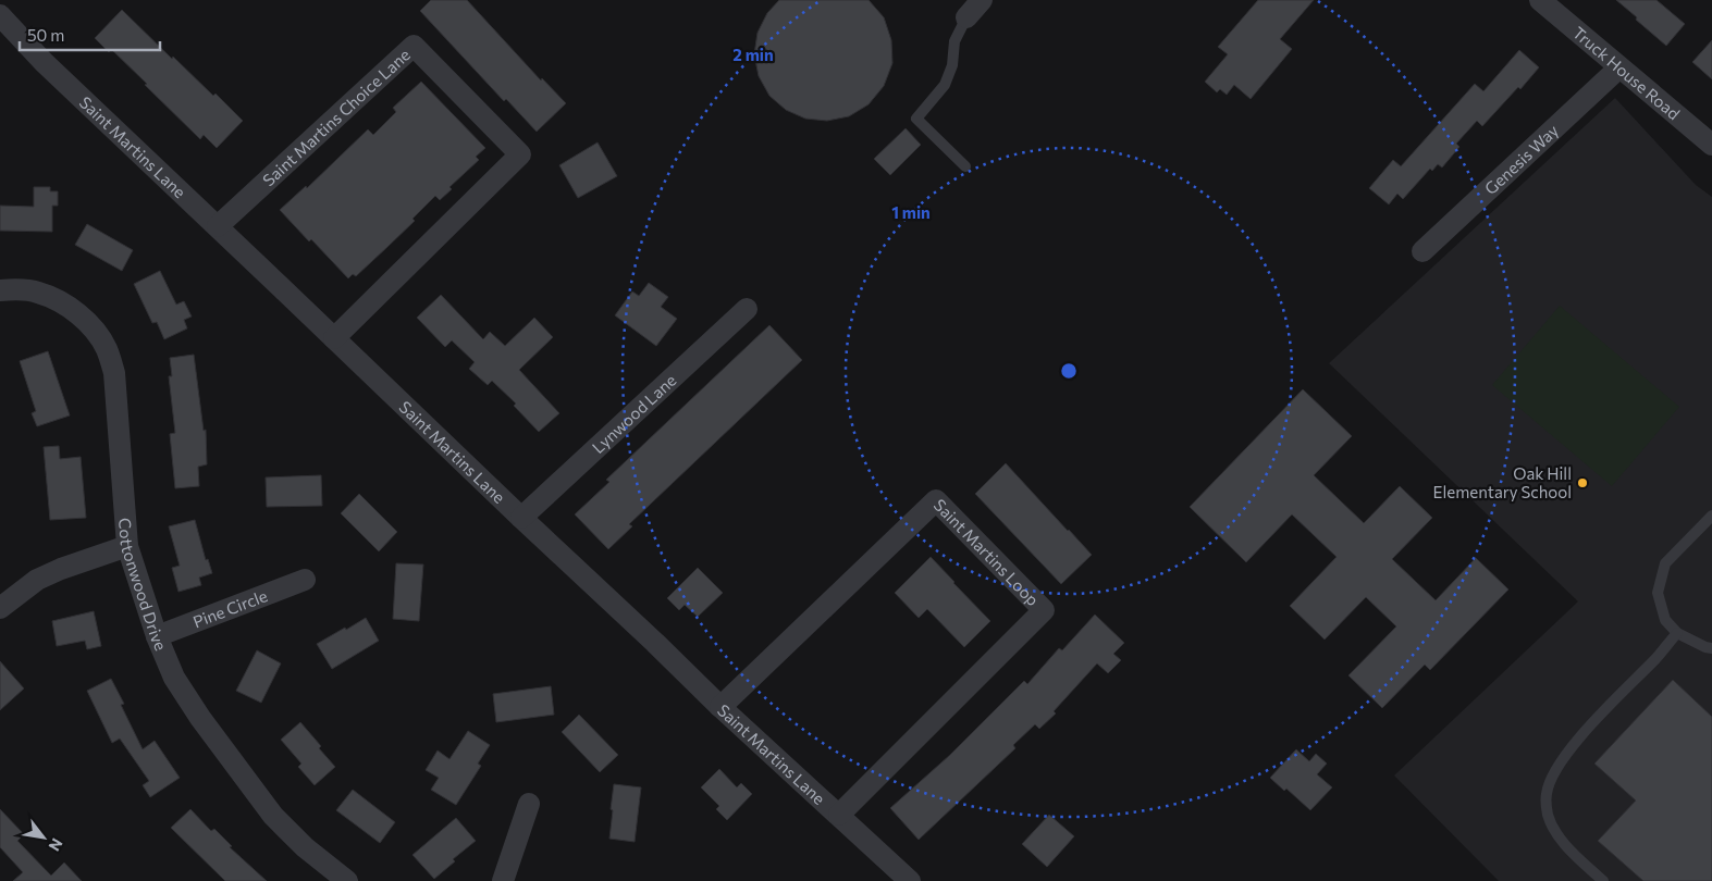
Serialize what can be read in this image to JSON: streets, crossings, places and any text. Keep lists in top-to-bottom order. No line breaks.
{"streets":{"street":["Truck House Road","Saint Martins Choice Lane","Saint Martins Lane","Genesis Way","Lynwood Lane","Saint Martins Loop","Cottonwood Drive","Pine Circle"]},"crossings":[["Truck House Road","Genesis Way"],["Saint Martins Choice Lane","Saint Martins Lane"],["Saint Martins Lane","Lynwood Lane"],["Saint Martins Lane","Saint Martins Loop"],["Cottonwood Drive","Pine Circle"]],"places":["Oak Hill Elementary School"],"scale_bar":"50 m","north":"bottom right","rings":["2 min","1 min"]}
